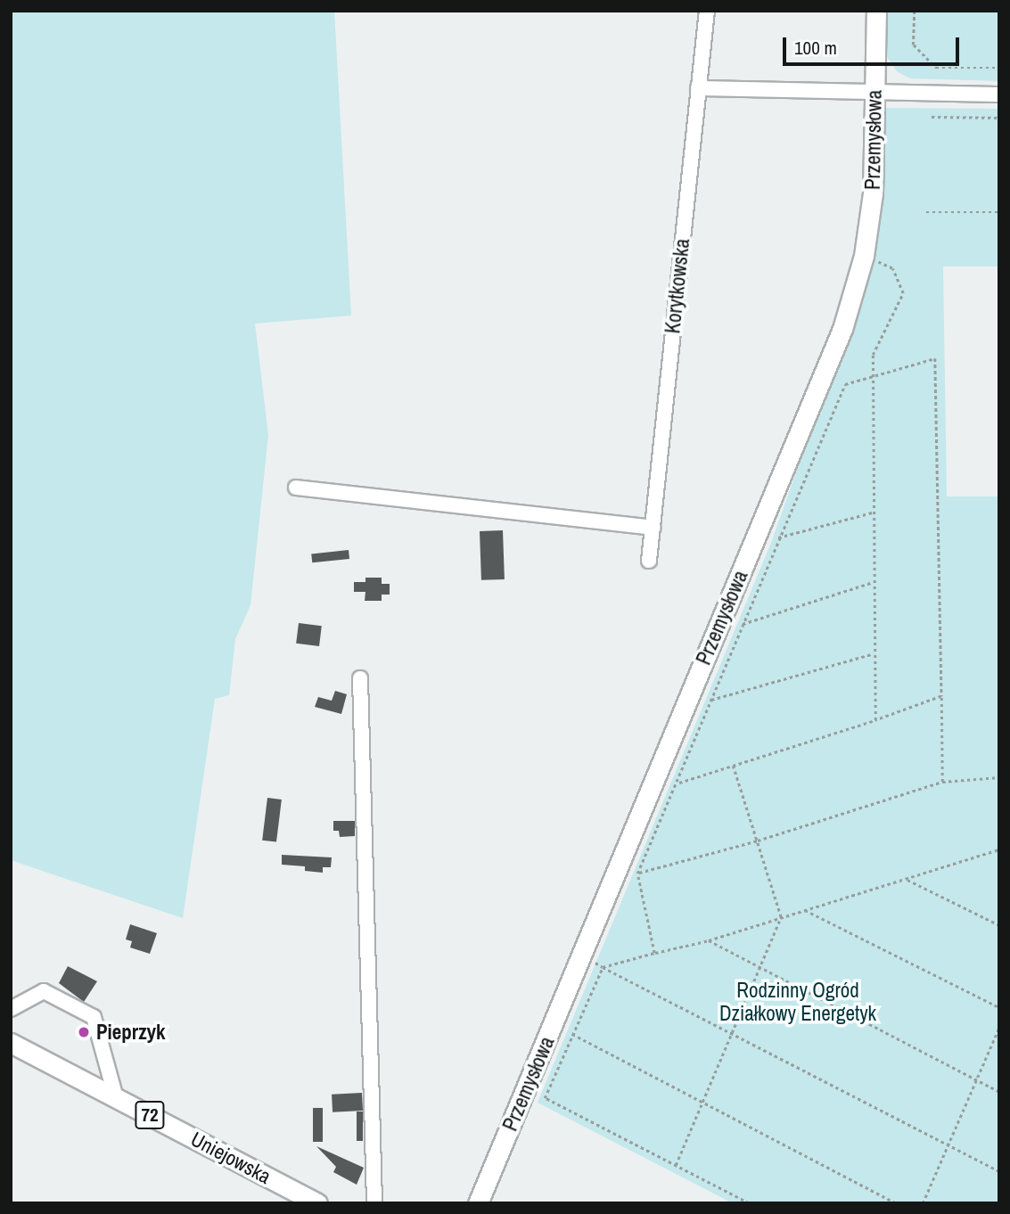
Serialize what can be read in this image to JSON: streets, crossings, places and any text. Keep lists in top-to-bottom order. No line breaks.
{"streets":{"main road":["Przemysłowa","72","Uniejowska"],"street":["Korytkowska"]},"parks":["Rodzinny Ogród Działkowy Energetyk"],"places":["Pieprzyk"],"scale_bar":"100 m"}
